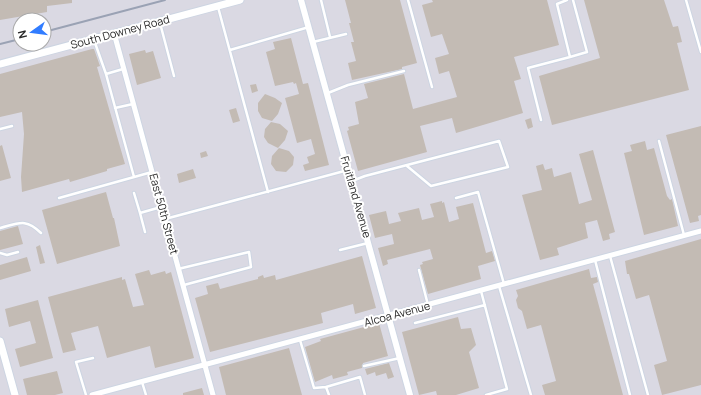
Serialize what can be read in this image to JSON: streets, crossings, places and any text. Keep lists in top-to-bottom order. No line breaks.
{"streets":{"main road":["South Downey Road"],"street":["Fruitland Avenue","East 50th Street","Alcoa Avenue"]},"crossings":[["South Downey Road","East 50th Street"],["Fruitland Avenue","Alcoa Avenue"],["East 50th Street","Alcoa Avenue"]],"north":"left"}
